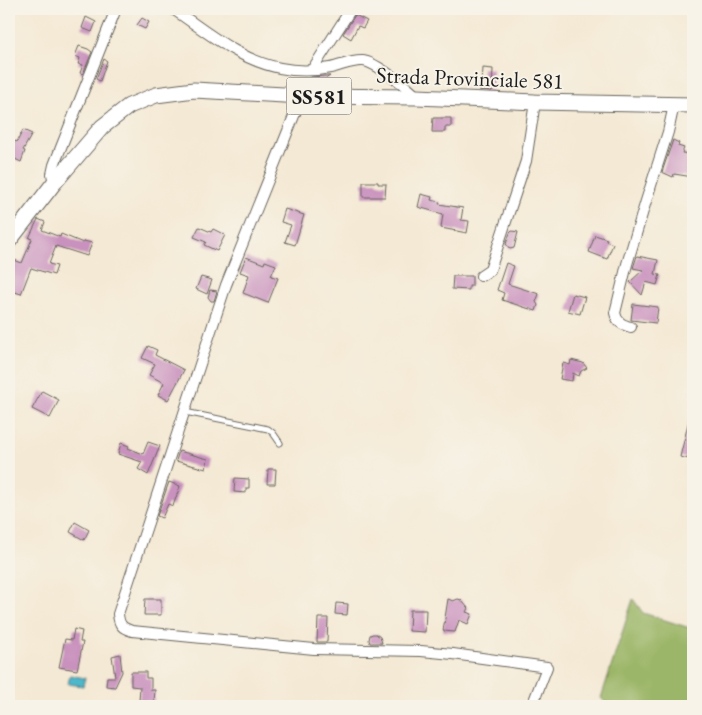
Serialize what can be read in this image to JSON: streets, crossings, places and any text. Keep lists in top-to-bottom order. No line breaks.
{"streets":{"main road":["Strada Provinciale 581","SS581"]}}
